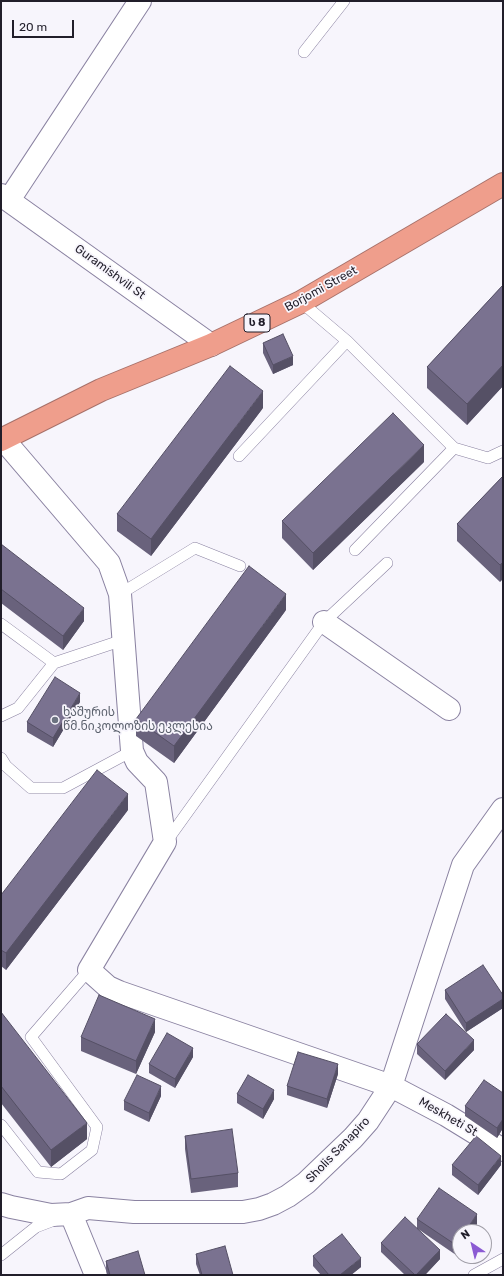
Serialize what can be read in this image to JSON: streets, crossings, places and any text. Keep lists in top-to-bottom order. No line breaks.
{"streets":{"highway":["Borjomi Street","ს 8"],"street":["Guramishvili St","Meskheti St","Sholis Sanapiro"]},"crossings":[["Guramishvili St","Borjomi Street"],["Meskheti St","Sholis Sanapiro"]],"places":["ხაშურის წმ.ნიკოლოზის ეკლესია"],"scale_bar":"20 m","north":"top left"}
